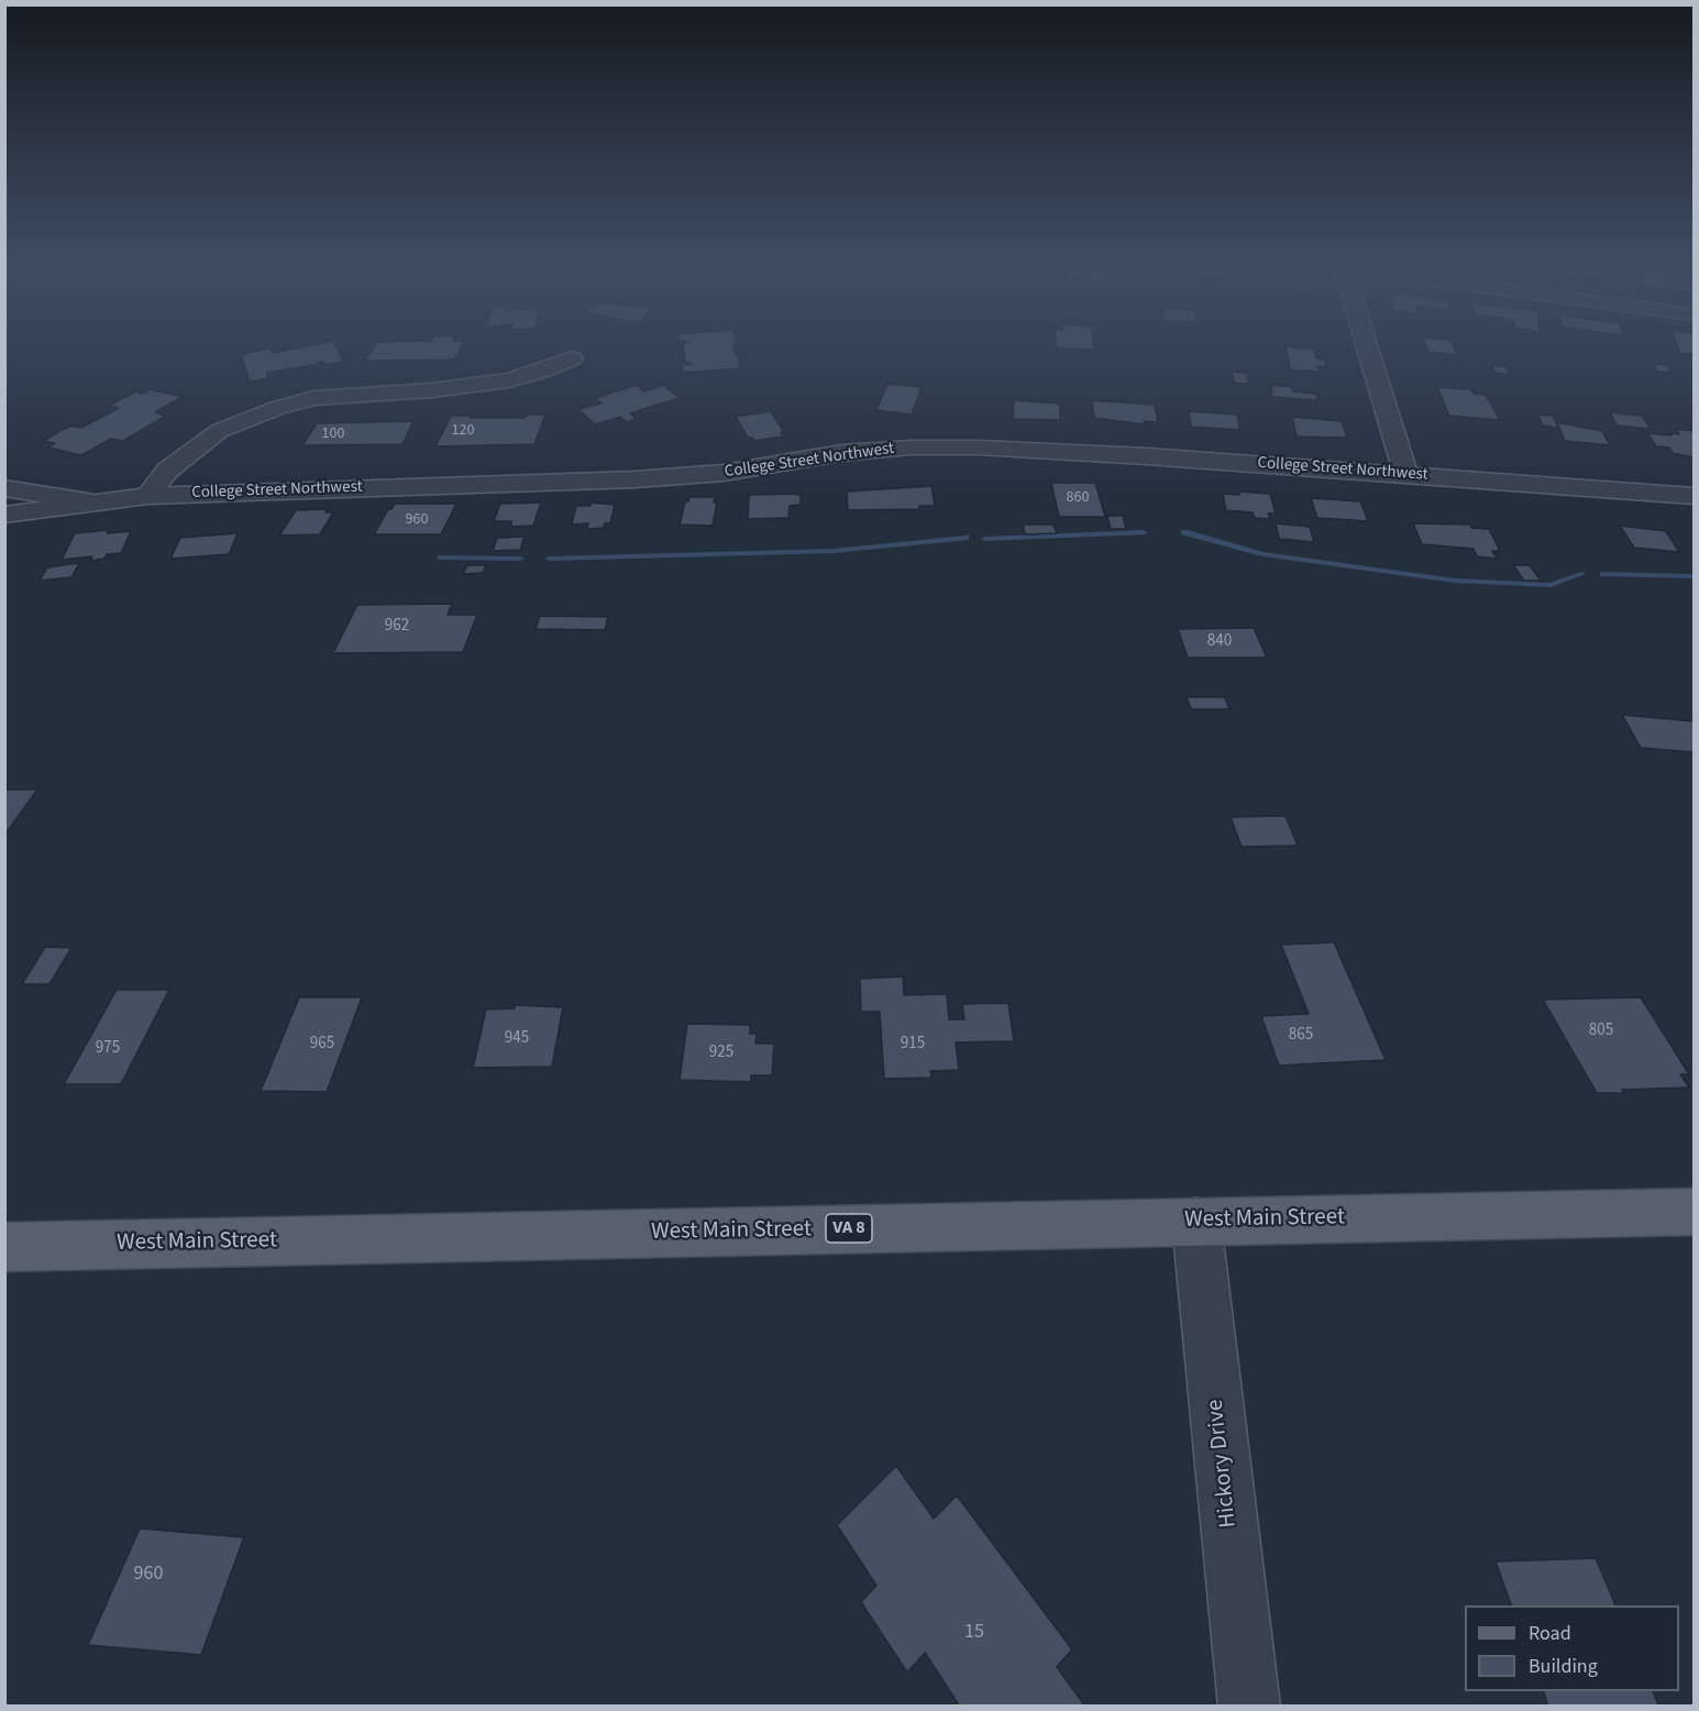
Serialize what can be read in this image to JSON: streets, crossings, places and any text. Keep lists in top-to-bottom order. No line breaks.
{"streets":{"main road":["West Main Street","VA 8"],"street":["College Street Northwest","Hickory Drive"]},"crossings":[["West Main Street","Hickory Drive"]],"house_numbers":["120","100","860","960","962","840","805","865","945","965","915","975","925","960","15"],"legend":["Road","Building"]}
